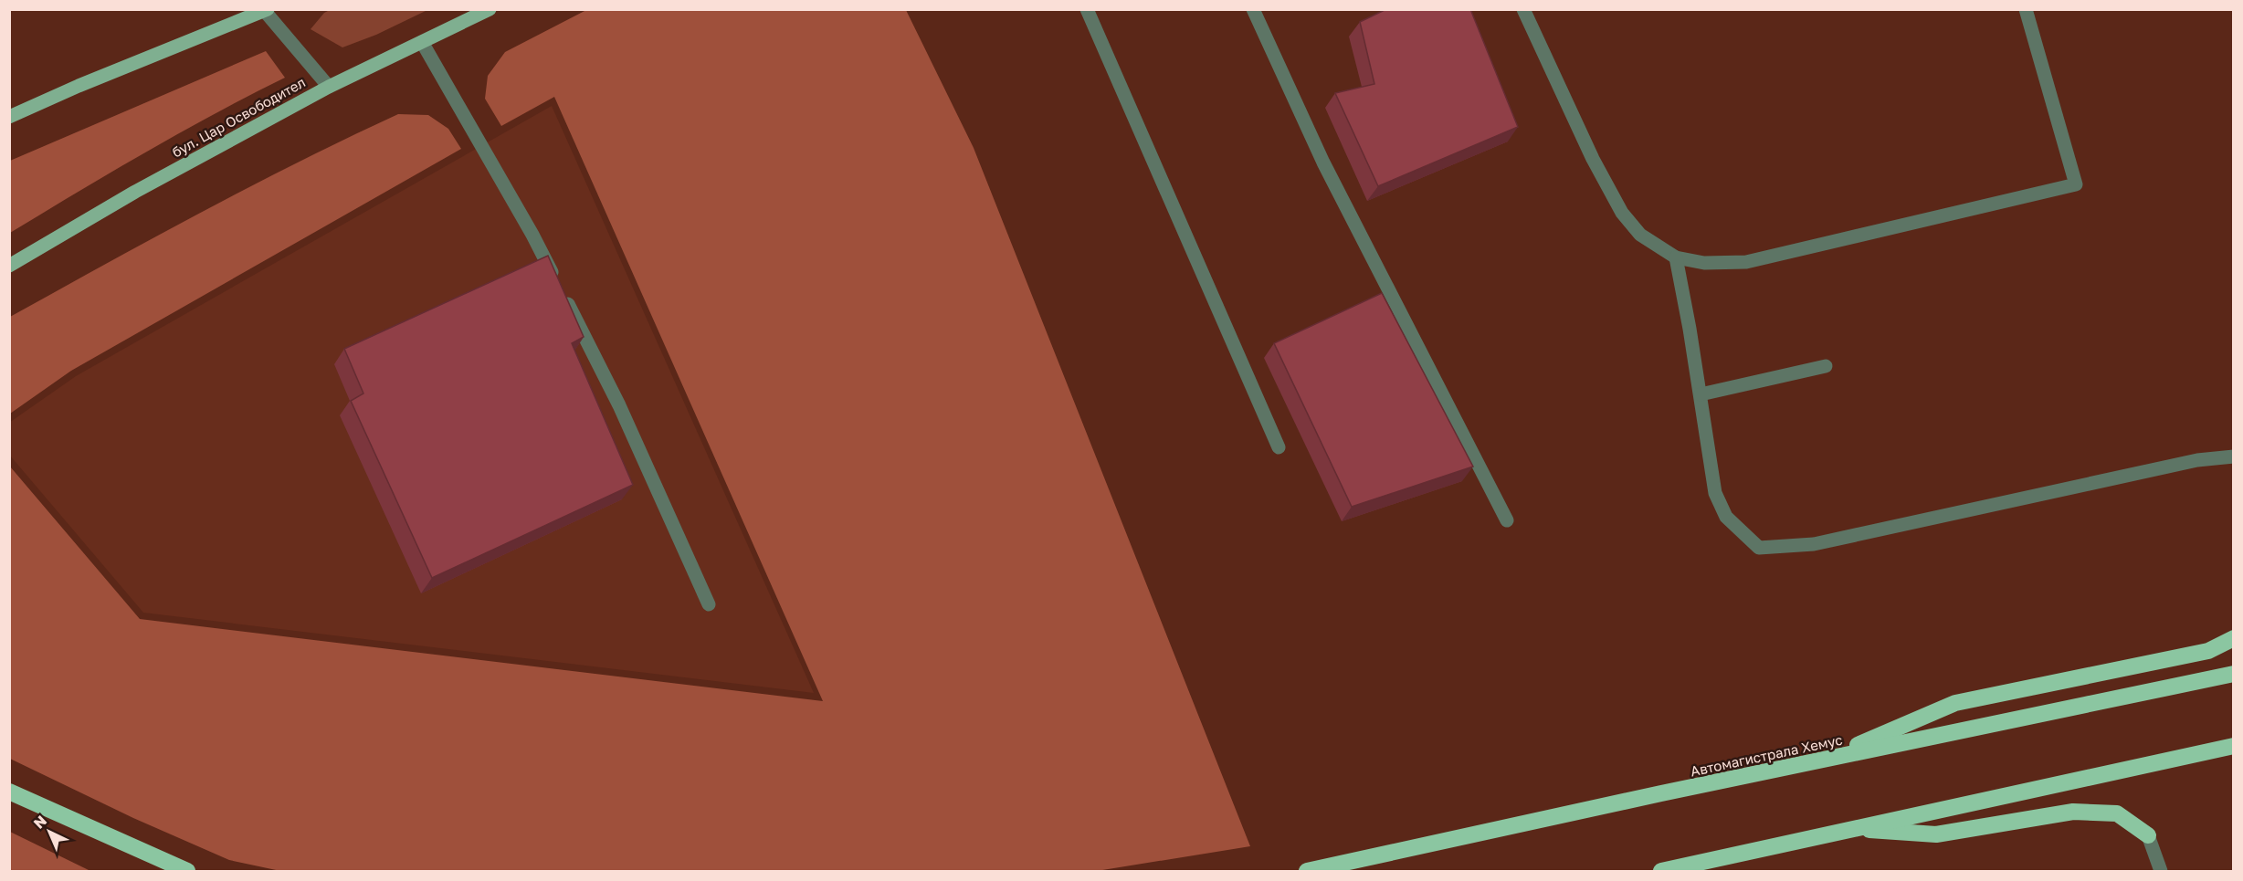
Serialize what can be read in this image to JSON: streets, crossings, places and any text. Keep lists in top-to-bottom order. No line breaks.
{"streets":{"highway":["Автомагистрала Хемус"],"main road":["бул. Цар Освободител"]},"north":"top left"}
